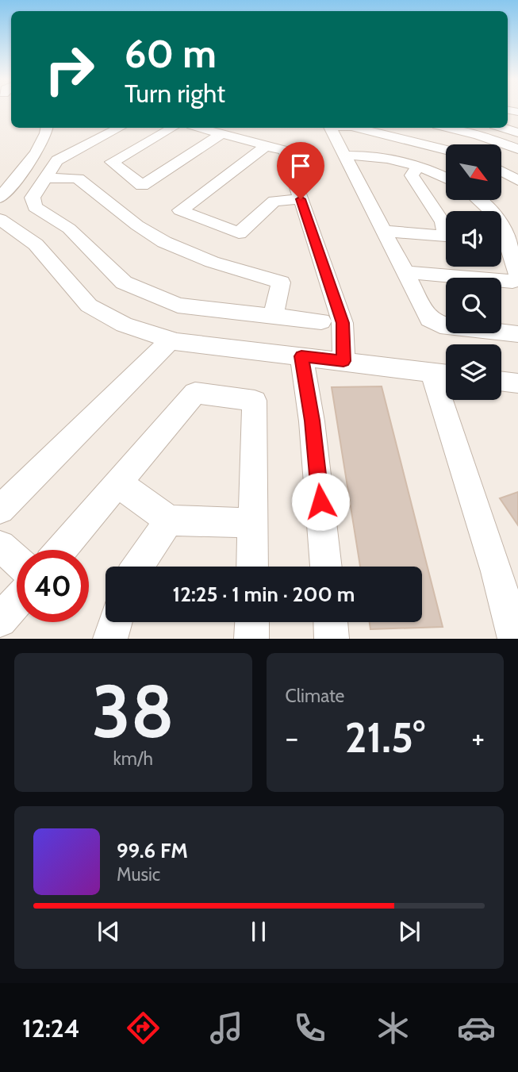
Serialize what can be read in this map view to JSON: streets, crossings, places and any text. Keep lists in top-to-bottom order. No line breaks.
{"north":"bottom right","page":{"turn":["60 m","Turn right"],"limit":"40","trip":"12:25 · 1 min · 200 m","tile":[["38","km/h"],"Climate"],"heat":["−","21.5°","+"],"song":["99.6 FM","Music"],"tabs":"12:24"}}
